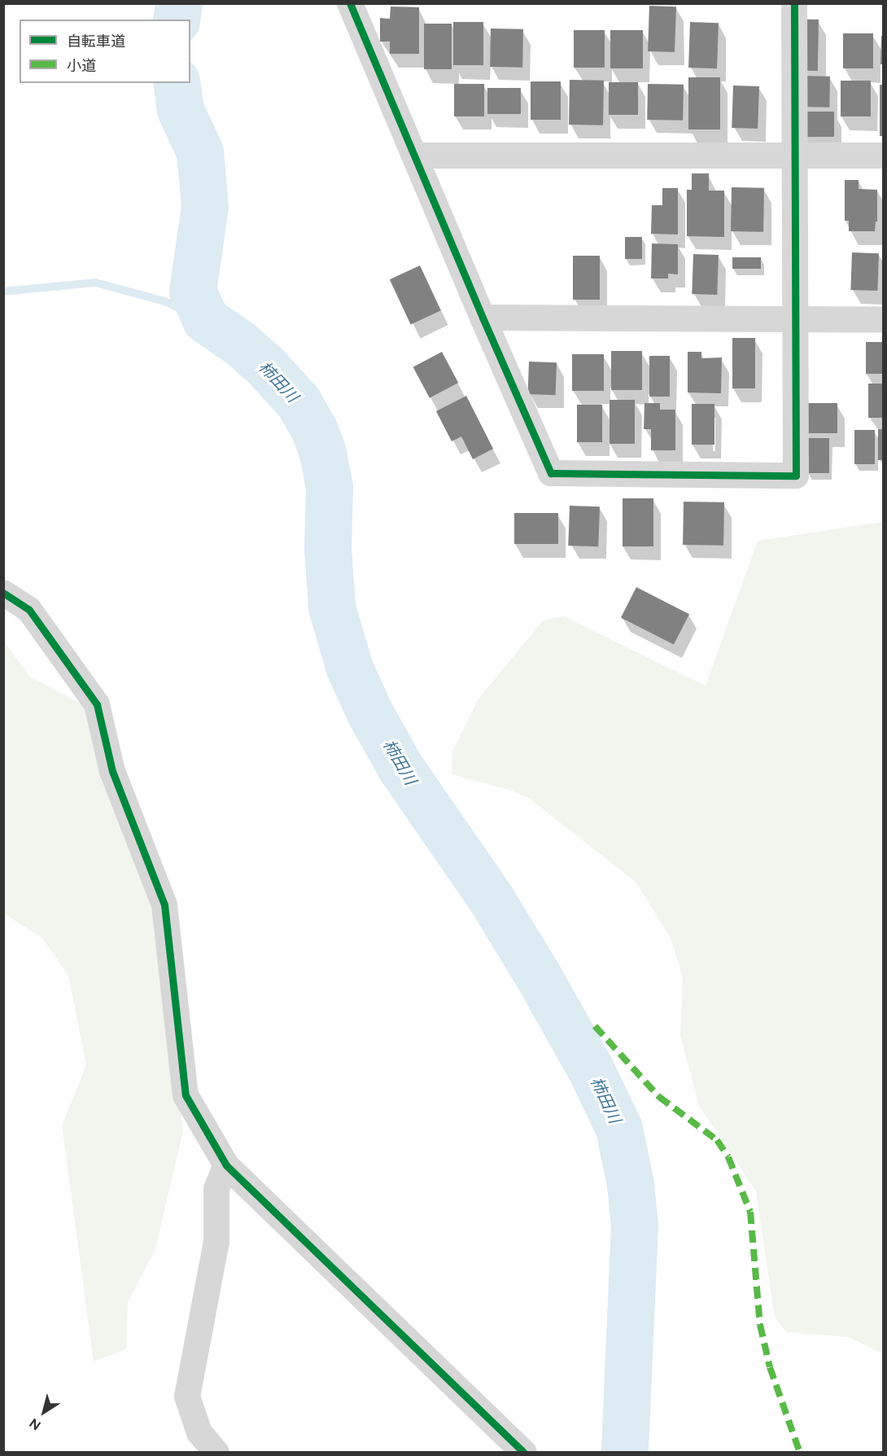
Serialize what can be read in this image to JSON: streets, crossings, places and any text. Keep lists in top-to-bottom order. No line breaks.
{"water":["柿田川"],"legend":["自転車道","小道"],"north":"bottom left"}
